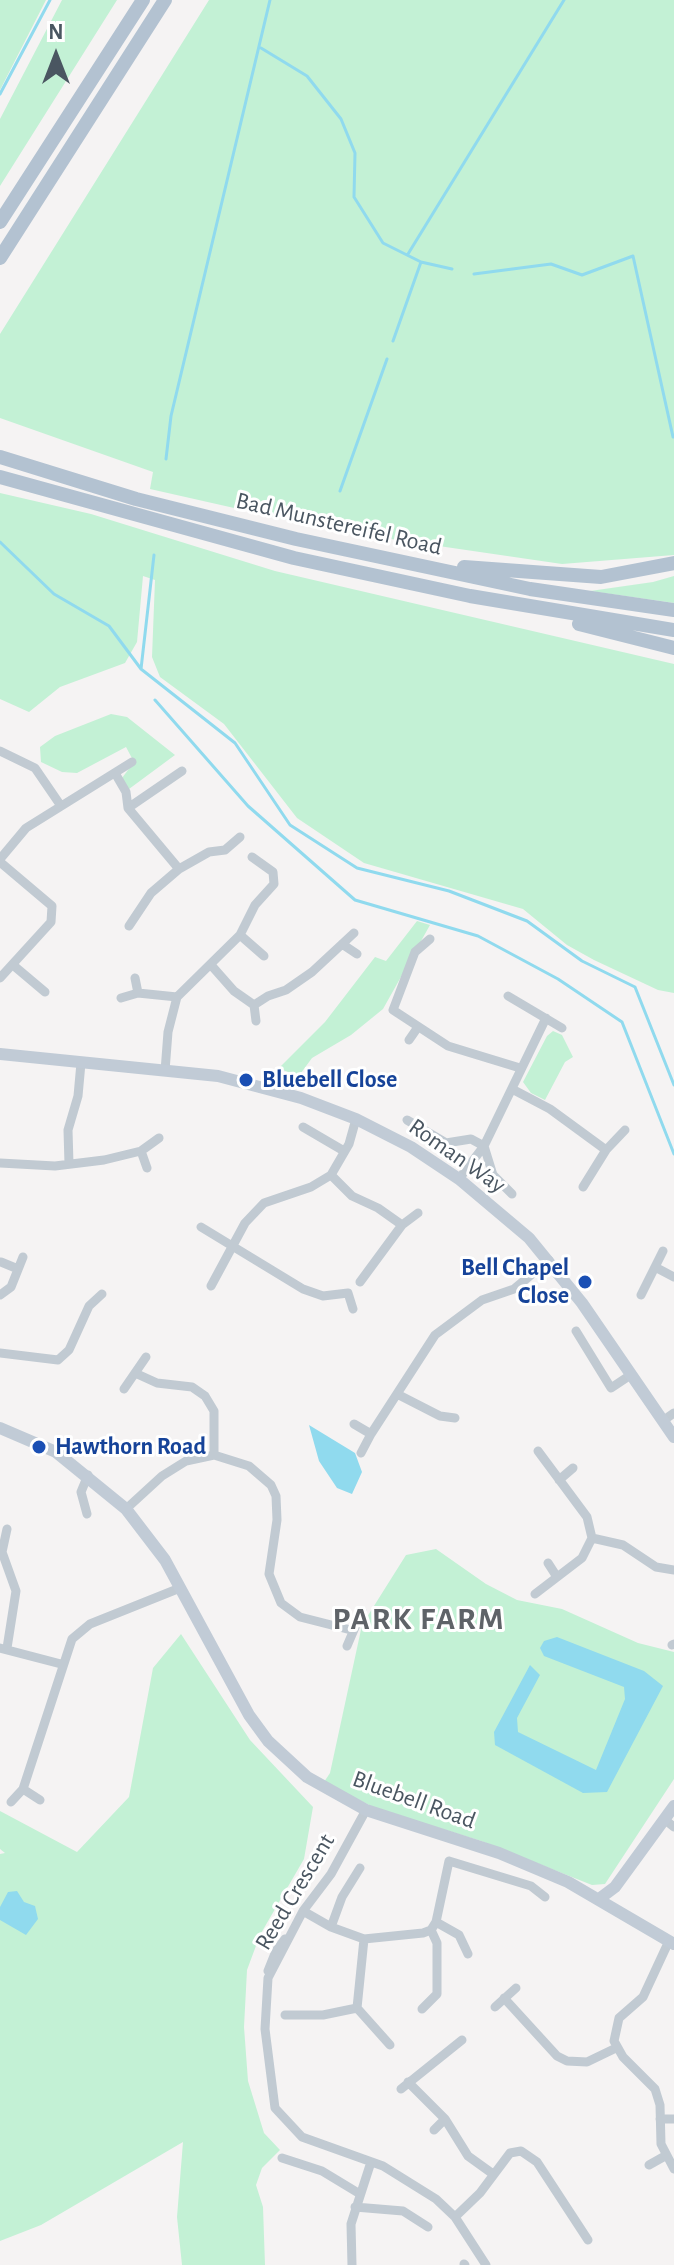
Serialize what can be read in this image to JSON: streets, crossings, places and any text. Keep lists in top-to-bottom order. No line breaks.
{"streets":{"main road":["Bad Munstereifel Road"],"street":["Roman Way","Bluebell Road","Reed Crescent"]},"crossings":[["Bluebell Road","Reed Crescent"]],"districts":["PARK FARM"],"places":["Bluebell Close","Bell Chapel Close","Hawthorn Road"],"north":"top"}
